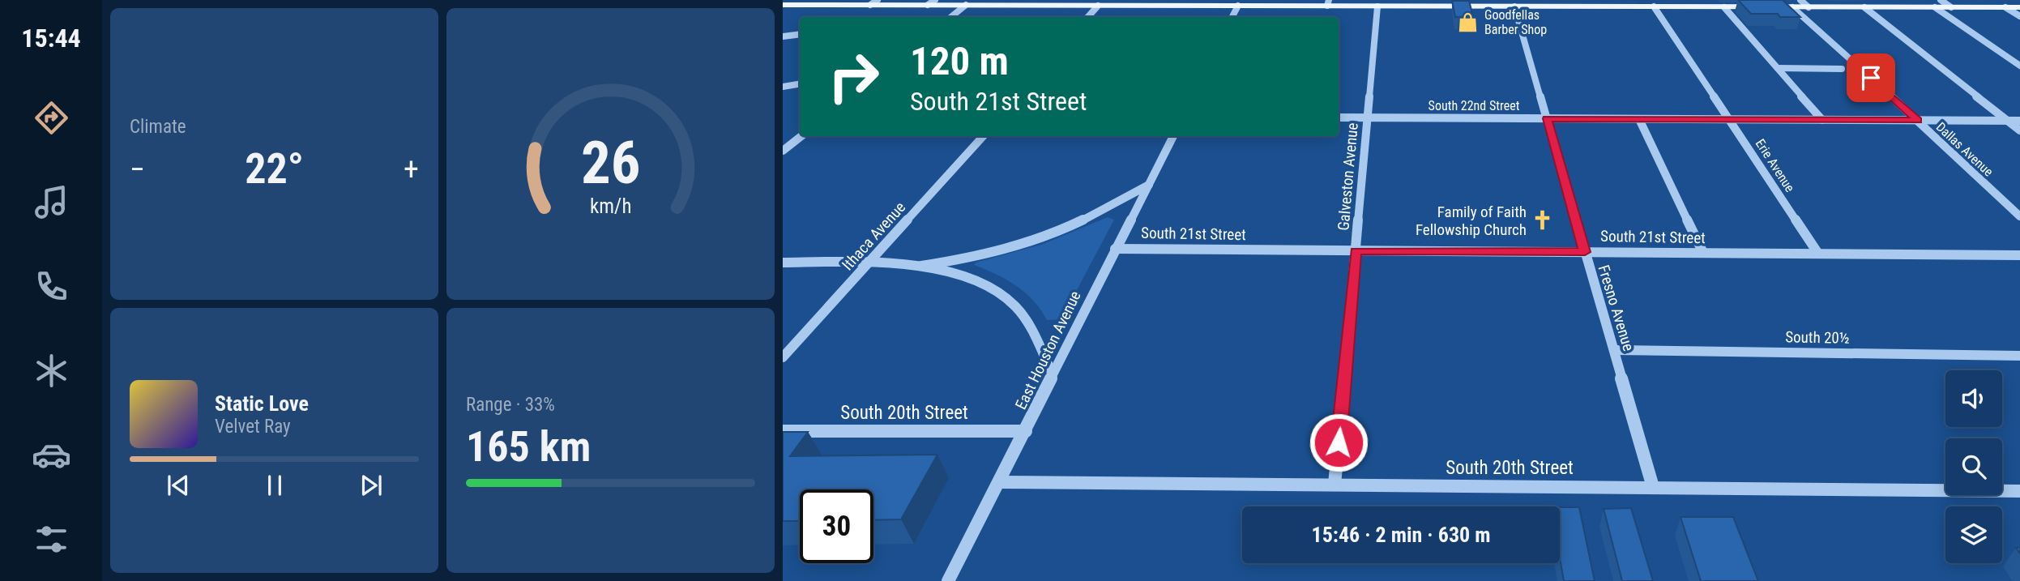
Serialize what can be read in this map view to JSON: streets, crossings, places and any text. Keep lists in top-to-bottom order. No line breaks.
{"streets":{"street":["South 22nd Street","Dallas Avenue","Erie Avenue","Galveston Avenue","South 21st Street","Ithaca Avenue","Fresno Avenue","South 20½","East Houston Avenue","South 20th Street"]},"crossings":[["South 22nd Street","Dallas Avenue"],["South 22nd Street","Erie Avenue"],["South 22nd Street","Galveston Avenue"],["South 22nd Street","Fresno Avenue"],["Erie Avenue","South 21st Street"],["Galveston Avenue","South 21st Street"],["Galveston Avenue","South 20th Street"],["South 21st Street","Fresno Avenue"],["South 21st Street","East Houston Avenue"],["Fresno Avenue","South 20½"],["Fresno Avenue","South 20th Street"],["East Houston Avenue","South 20th Street"]],"places":{"shop":["Goodfellas Barber Shop"],"church":["Family of Faith Fellowship Church"]},"page":{"tabs":"15:44","tile":["Climate",["Range · 33%","165 km"]],"turn":["120 m","South 21st Street"],"heat":["−","22°","+"],"song":["Static Love","Velvet Ray"],"limit":"30","trip":"15:46 · 2 min · 630 m","gauge":["26","km/h"]}}
